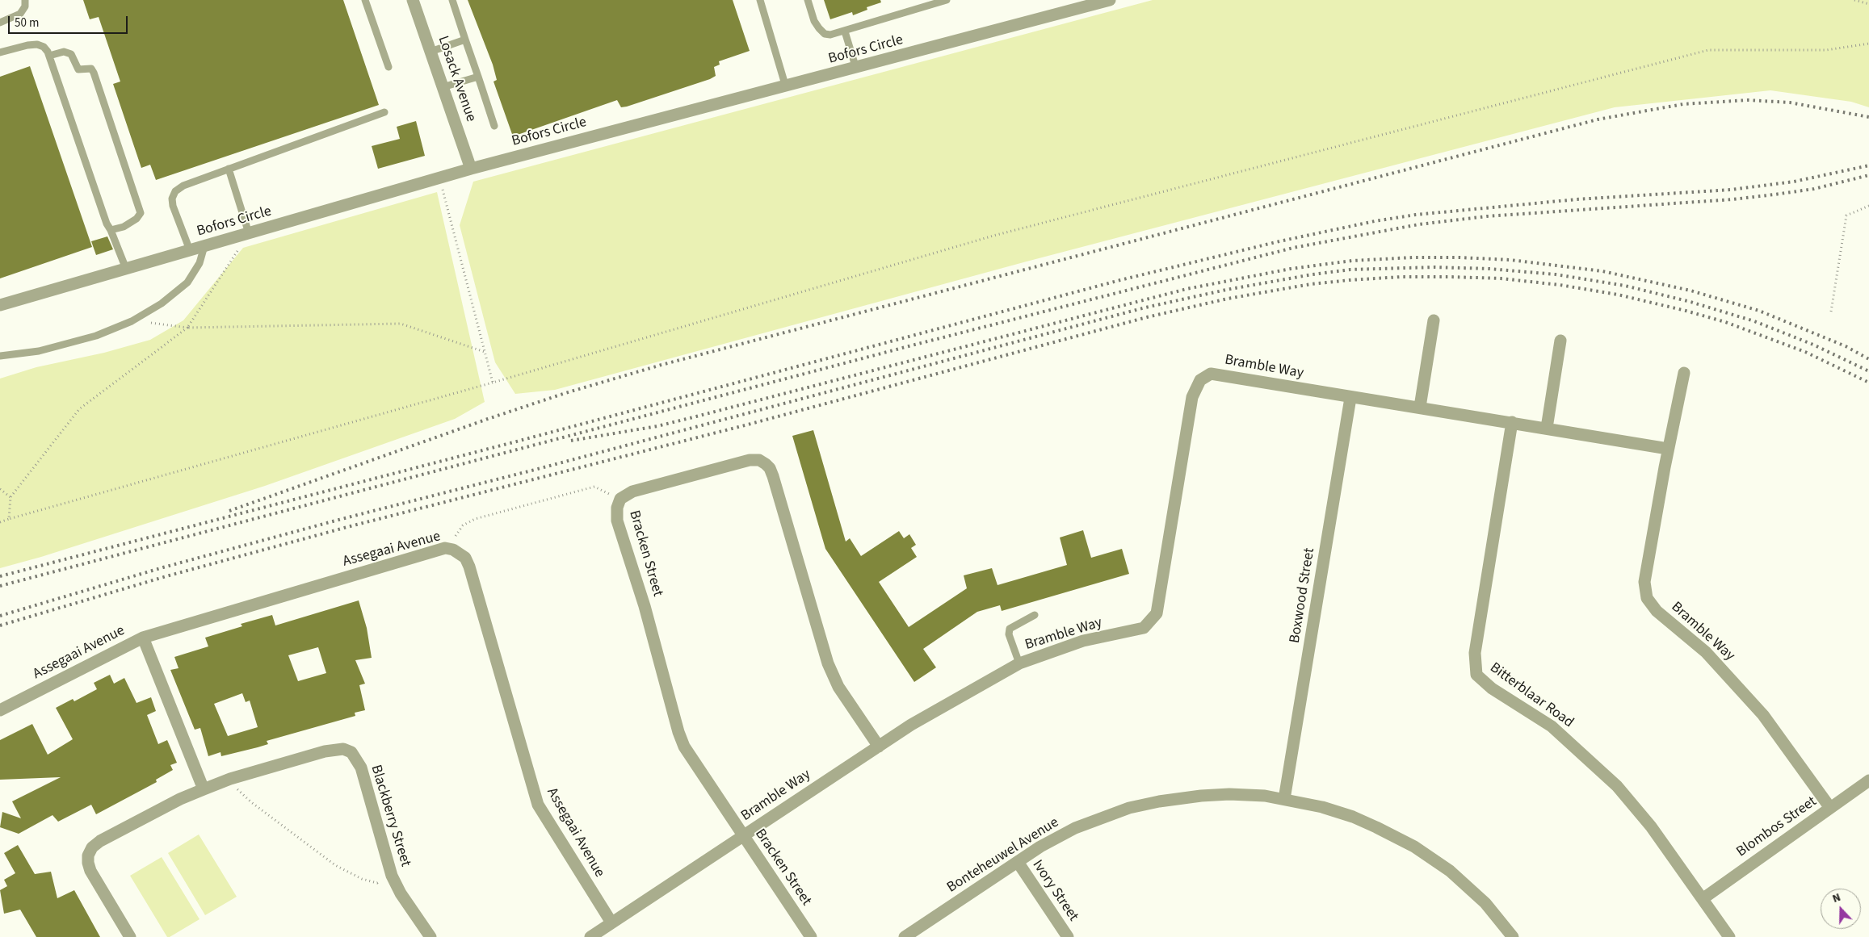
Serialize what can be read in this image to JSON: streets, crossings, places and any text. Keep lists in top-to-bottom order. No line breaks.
{"streets":{"street":["Bofors Circle","Losack Avenue","Bramble Way","Assegaai Avenue","Bracken Street","Boxwood Street","Bitterblaar Road","Blackberry Street","Blombos Street","Bonteheuwel Avenue","Ivory Street"]},"crossings":[["Bofors Circle","Losack Avenue"],["Bramble Way","Assegaai Avenue"],["Bramble Way","Bracken Street"],["Bramble Way","Boxwood Street"],["Bramble Way","Bitterblaar Road"],["Bramble Way","Blombos Street"],["Boxwood Street","Bonteheuwel Avenue"],["Bitterblaar Road","Blombos Street"],["Bonteheuwel Avenue","Ivory Street"]],"scale_bar":"50 m","north":"top"}
